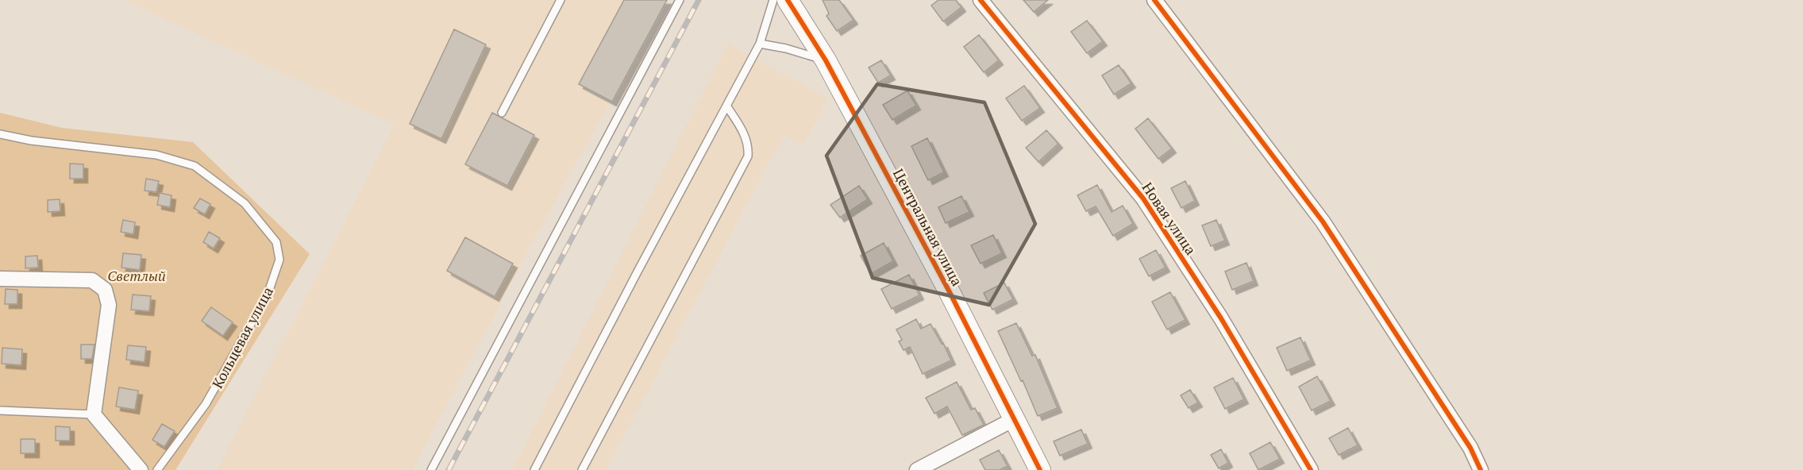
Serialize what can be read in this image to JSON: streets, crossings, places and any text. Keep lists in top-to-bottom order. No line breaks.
{"streets":{"street":["Новая улица","Центральная улица"],"lane":["Кольцевая улица"]},"parks":["Светлый"]}
